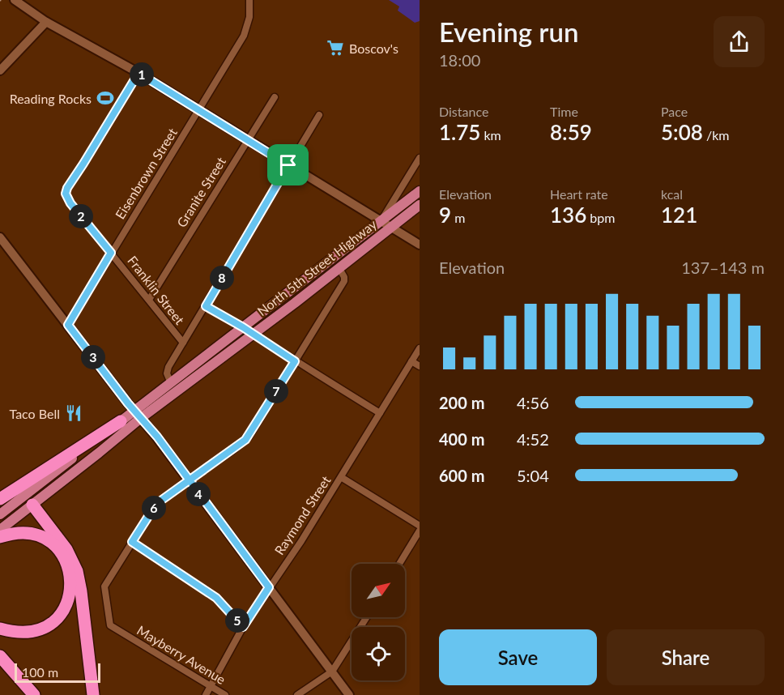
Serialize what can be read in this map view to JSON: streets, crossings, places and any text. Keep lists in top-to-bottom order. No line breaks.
{"streets":{"main road":["North 5th Street Highway"],"street":["Eisenbrown Street","Granite Street","Franklin Street","Raymond Street","Mayberry Avenue"]},"crossings":[["Eisenbrown Street","Franklin Street"],["Granite Street","Franklin Street"],["Raymond Street","Mayberry Avenue"]],"places":{"supermarket":["Boscov's"],"sports":["Reading Rocks"],"restaurant":["Taco Bell"]},"scale_bar":"100 m","north":"top right","page":{"heading":["Evening run","18:00"],"pins":["1","2","8","3","7","4","6","5"],"stats":[["Distance","1.75 km"],["Time","8:59"],["Pace","5:08 /km"],["Elevation","9 m"],["Heart rate","136 bpm"],["kcal","121"]],"chart":["Elevation","137–143 m"],"list":[{"name":"200 m","note":"4:56"},{"name":"400 m","note":"4:52"},{"name":"600 m","note":"5:04"}],"buttons":["Save","Share"],"scale":"100 m"}}
